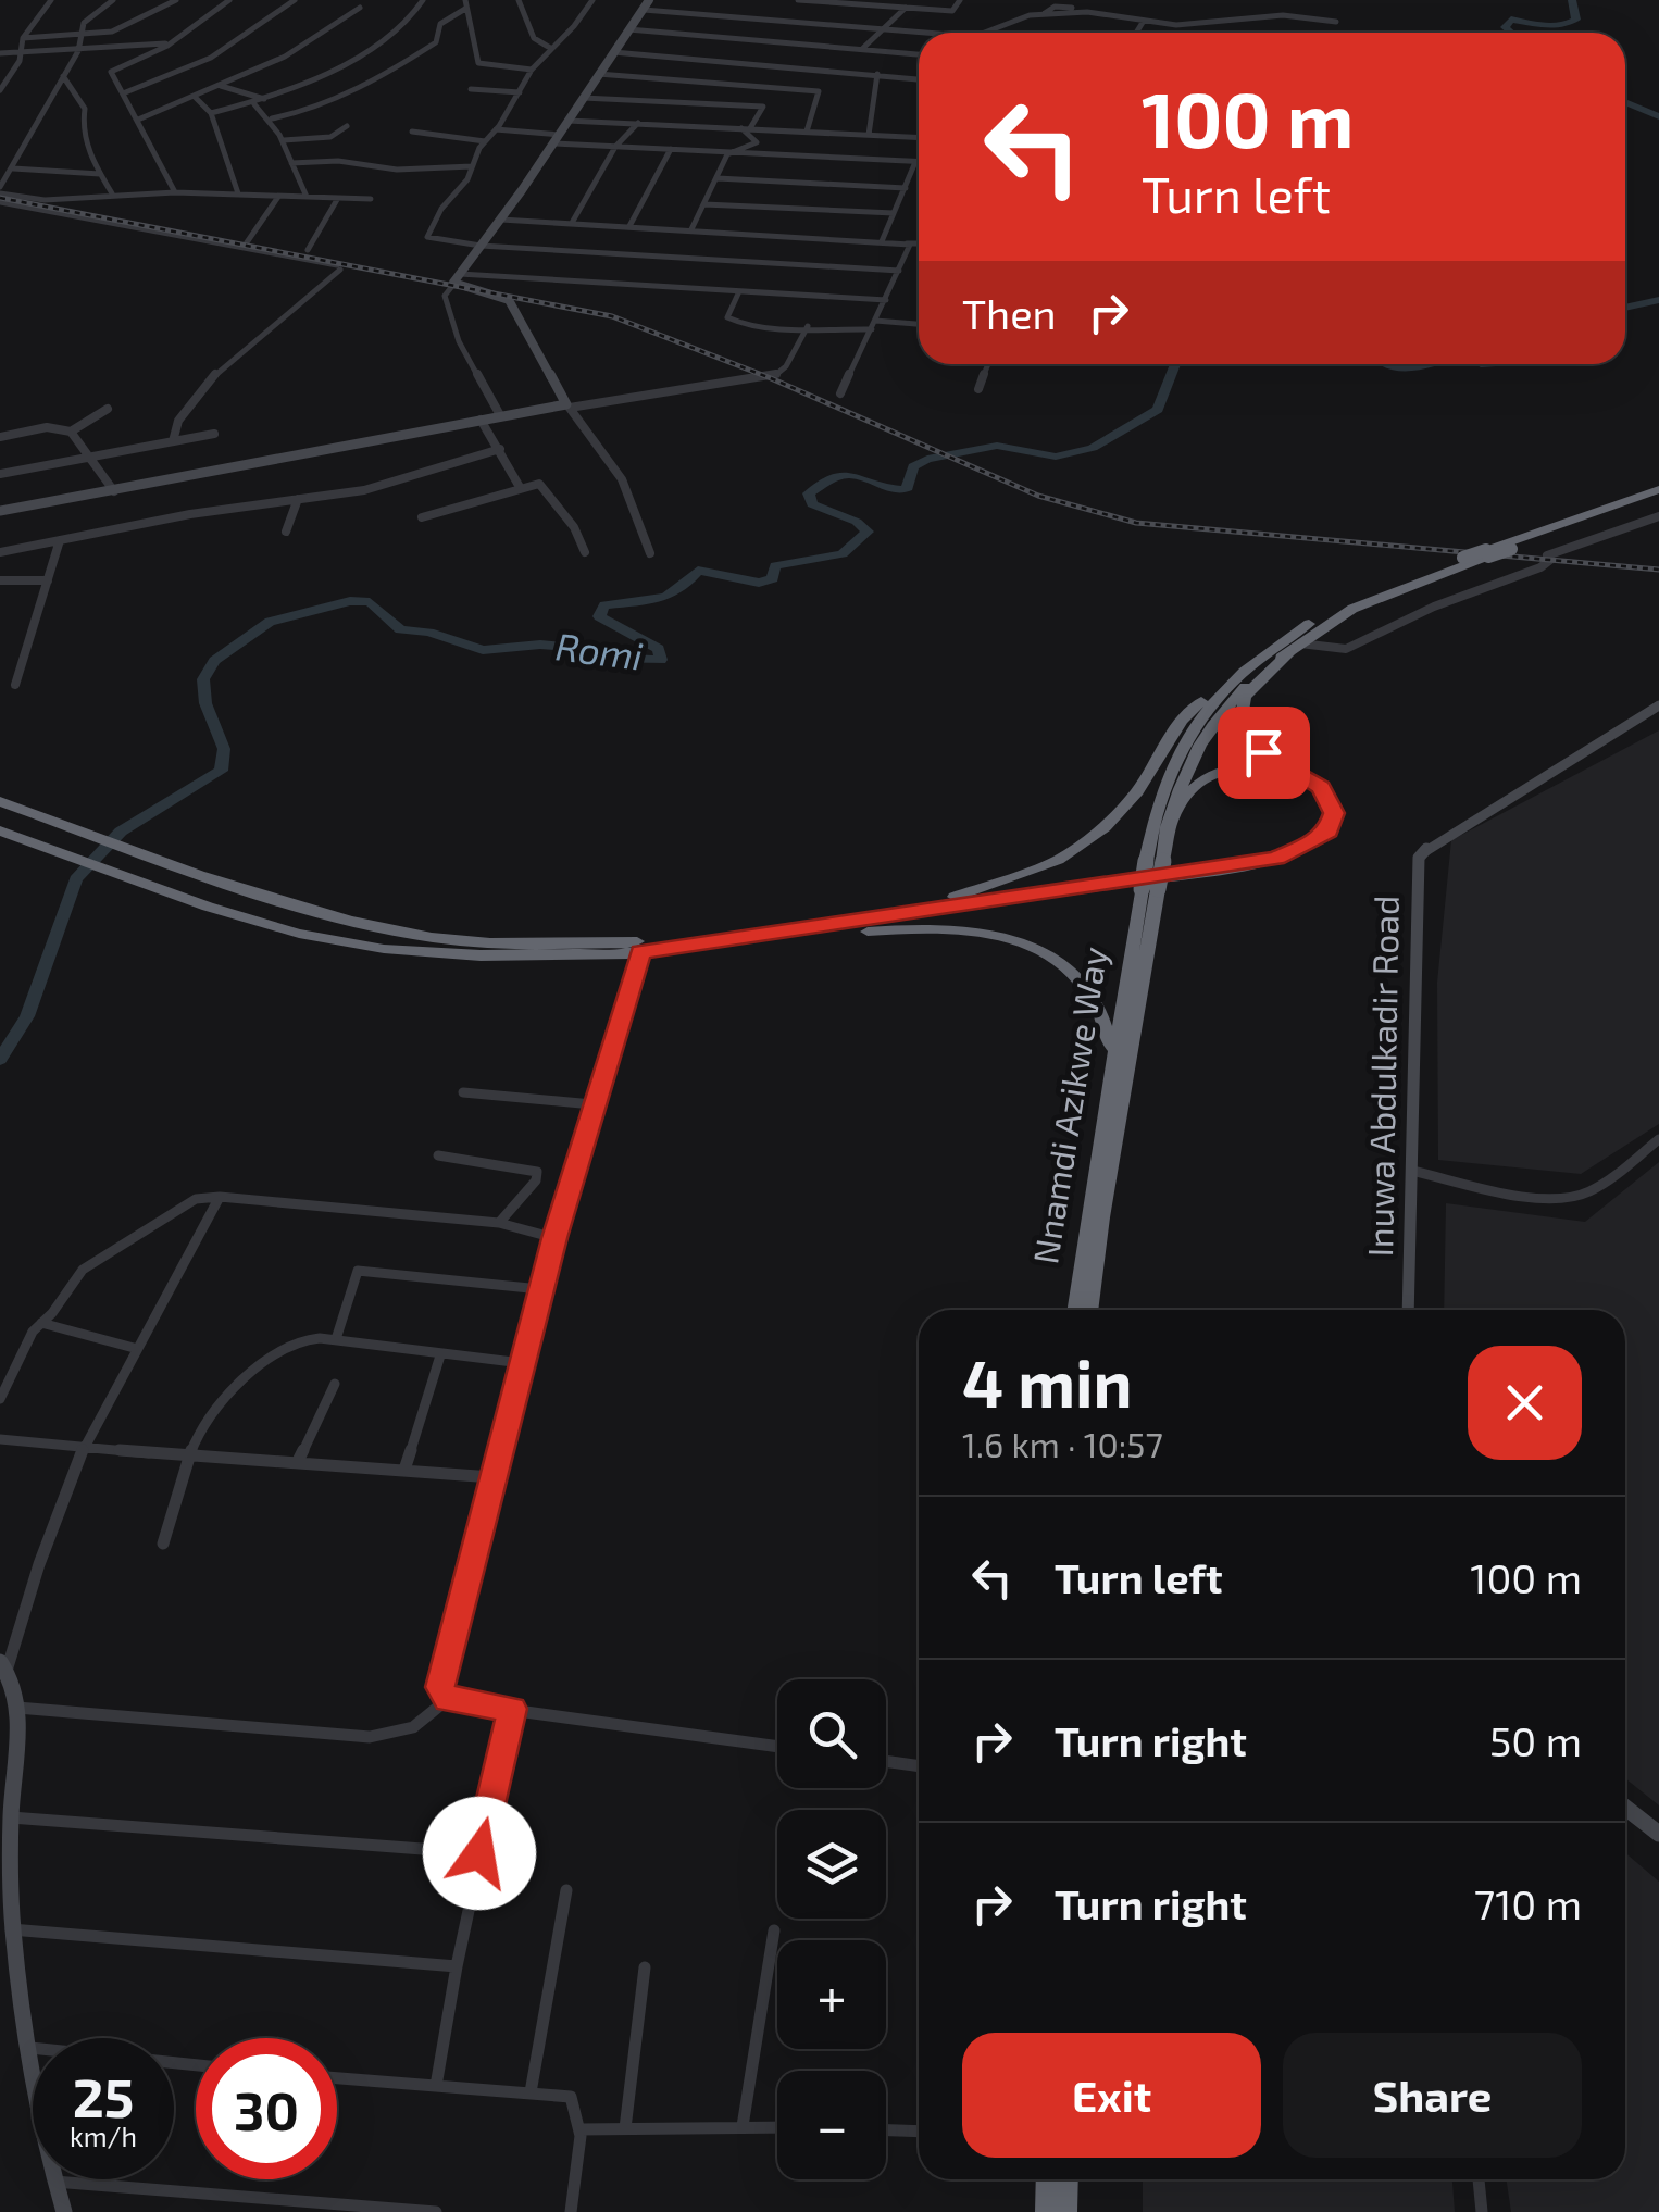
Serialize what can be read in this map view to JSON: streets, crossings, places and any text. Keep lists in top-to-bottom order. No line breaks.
{"streets":{"highway":["Nnamdi Azikwe Way"],"street":["Inuwa Abdulkadir Road"]},"water":["Romi"],"page":{"turn":["100 m","Turn left"],"then":"Then","heading":["4 min","1.6 km · 10:57"],"list":[{"name":"Turn left","value":"100 m"},{"name":"Turn right","value":"50 m"},{"name":"Turn right","value":"710 m"}],"map_buttons":["+","−"],"buttons":["Exit","Share"],"speed":"25 km/h","limit":"30"}}
